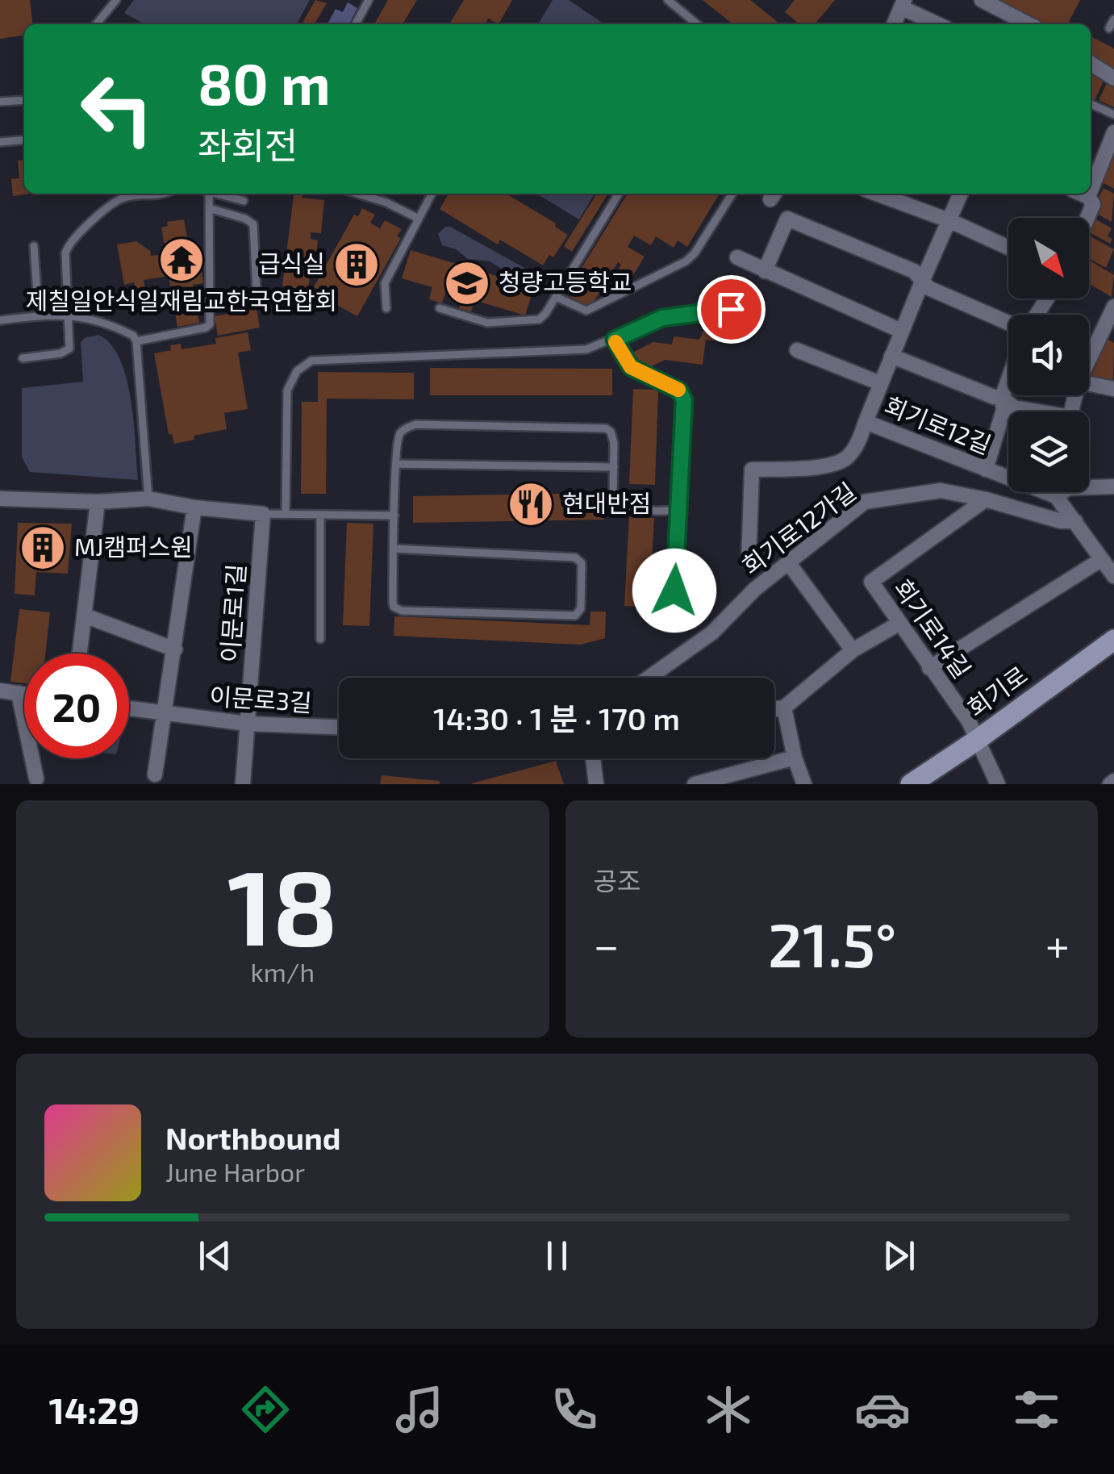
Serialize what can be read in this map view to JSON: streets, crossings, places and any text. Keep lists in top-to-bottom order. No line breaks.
{"streets":{"main road":["회기로"],"street":["회기로12길","회기로12가길","이문로1길","회기로14길","이문로3길"]},"crossings":[["회기로12길","회기로12가길"],["회기로12가길","회기로14길"],["이문로1길","이문로3길"],["회기로14길","회기로"]],"places":{"temple":["제칠일안식일재림교한국연합회"],"building":["급식실","MJ캠퍼스원"],"school or university":["청량고등학교"],"restaurant":["현대반점"]},"north":"bottom right","page":{"turn":["80 m","좌회전"],"limit":"20","trip":"14:30 · 1 분 · 170 m","tile":[["18","km/h"],"공조"],"heat":["−","21.5°","+"],"song":["Northbound","June Harbor"],"tabs":"14:29"}}
